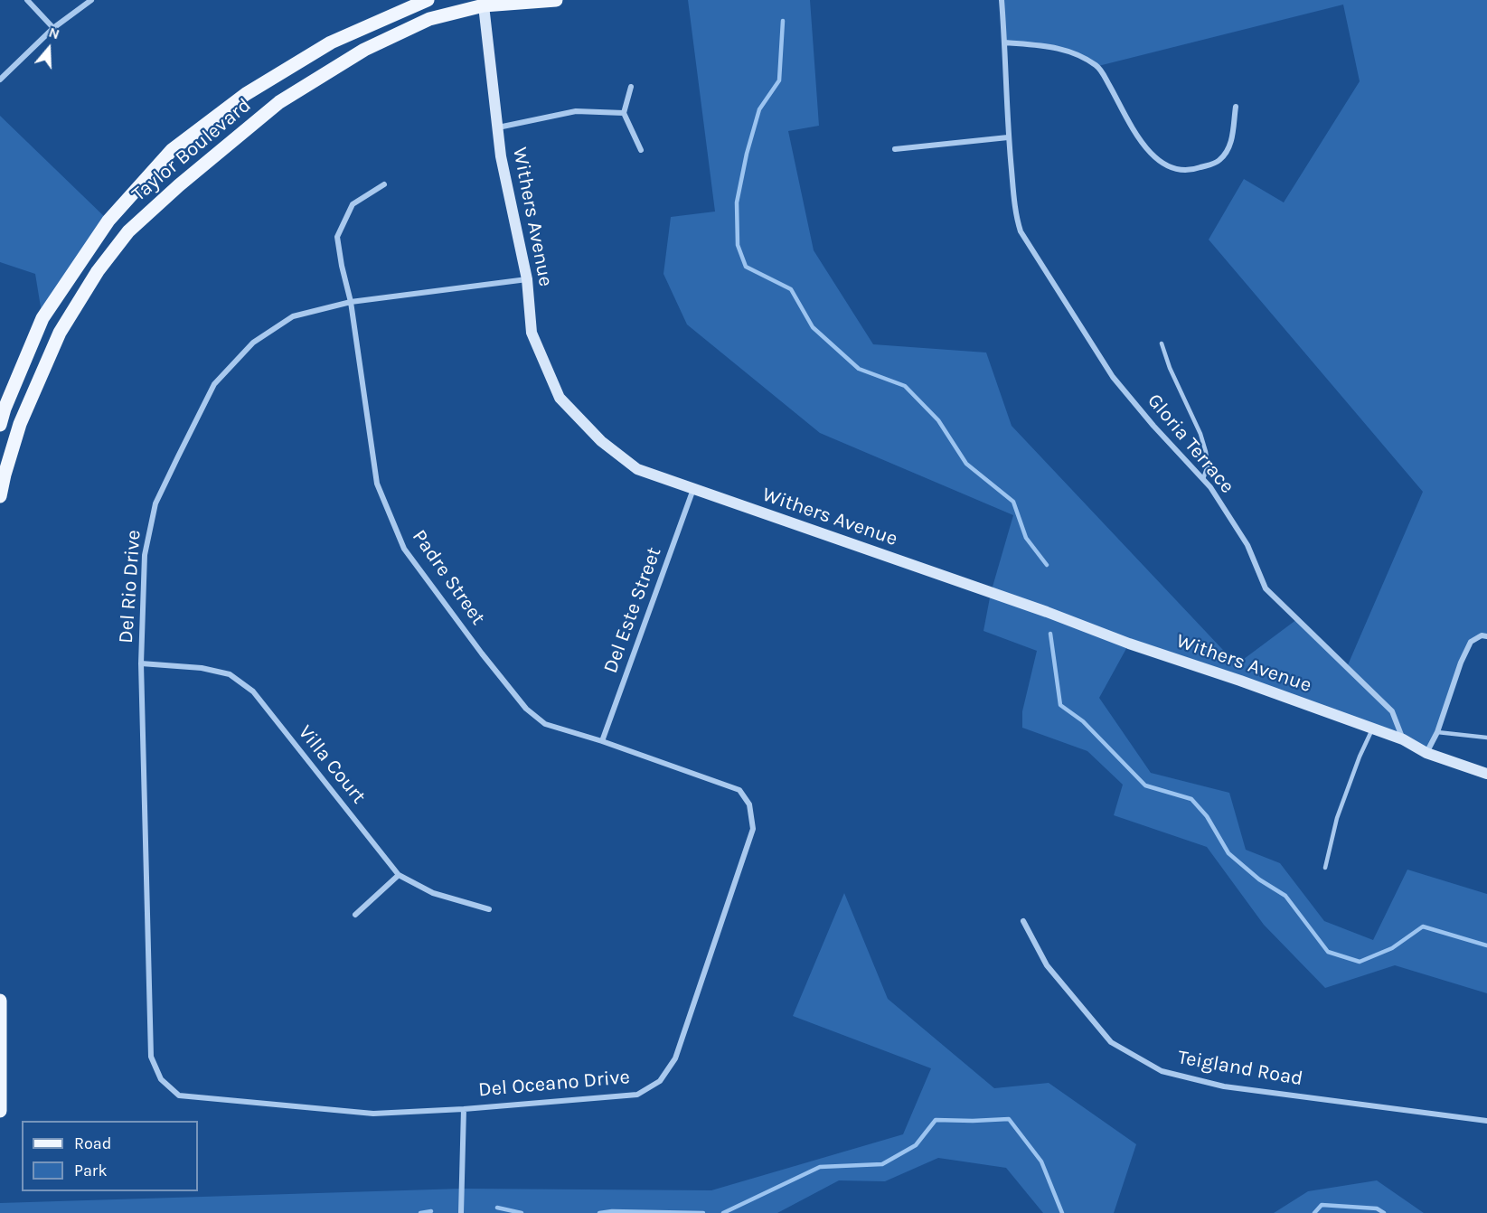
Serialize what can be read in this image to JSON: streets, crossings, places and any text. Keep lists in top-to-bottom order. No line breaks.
{"streets":{"main road":["Taylor Boulevard"],"street":["Withers Avenue","Gloria Terrace","Padre Street","Del Rio Drive","Del Este Street","Villa Court","Teigland Road","Del Oceano Drive"]},"crossings":[["Taylor Boulevard","Withers Avenue"],["Withers Avenue","Gloria Terrace"],["Withers Avenue","Del Rio Drive"],["Withers Avenue","Del Este Street"],["Padre Street","Del Rio Drive"],["Padre Street","Del Este Street"],["Padre Street","Del Oceano Drive"],["Del Rio Drive","Villa Court"],["Del Rio Drive","Del Oceano Drive"],["Del Este Street","Del Oceano Drive"]],"legend":["Road","Park"],"north":"top"}
